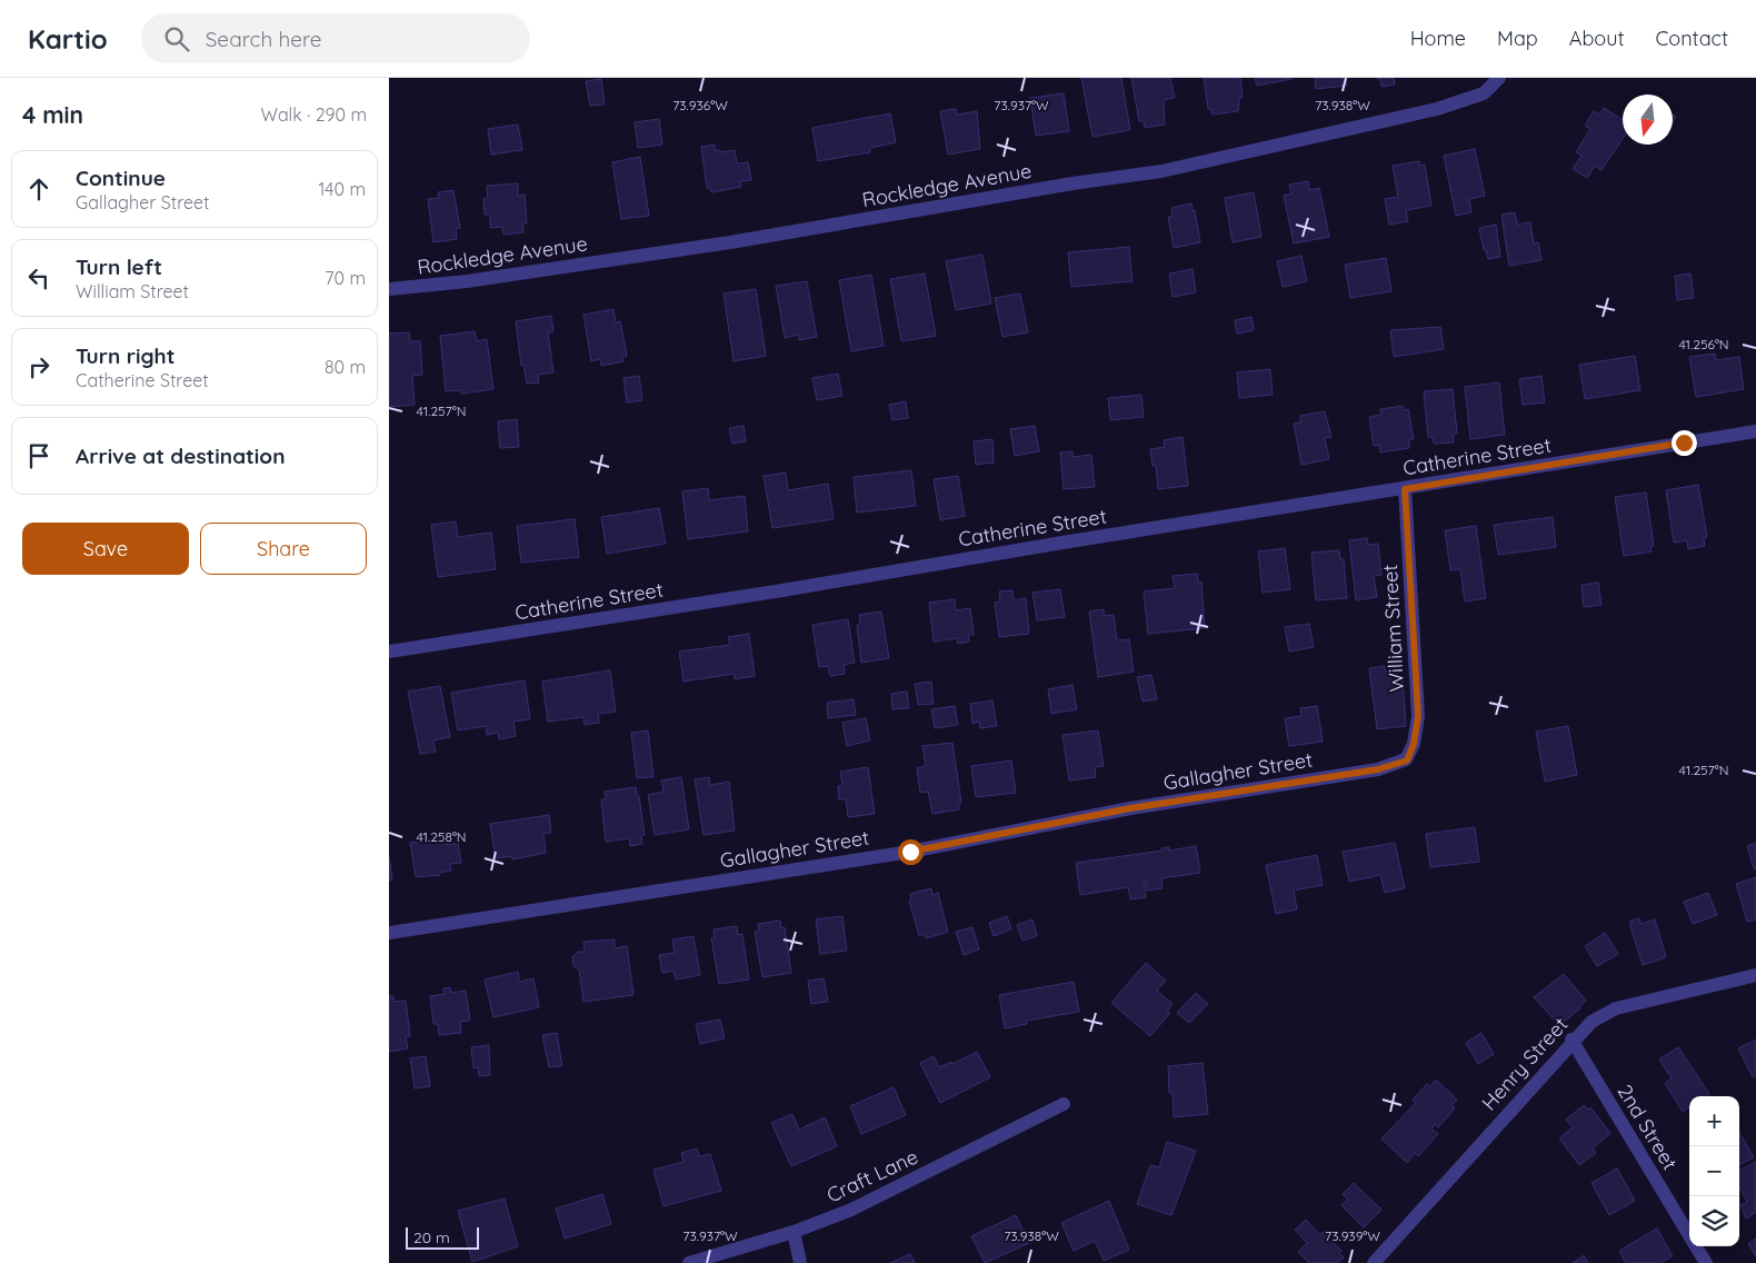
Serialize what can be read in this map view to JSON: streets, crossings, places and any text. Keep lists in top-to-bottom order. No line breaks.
{"streets":{"street":["Rockledge Avenue","Catherine Street","William Street","Gallagher Street","Henry Street","2nd Street","Craft Lane"]},"crossings":[["Catherine Street","William Street"],["William Street","Gallagher Street"],["Henry Street","2nd Street"]],"scale_bar":"20 m","north":"bottom","page":{"header":"Kartio","search":"Search here","nav":["Home","Map","About","Contact"],"heading":["4 min","Walk · 290 m"],"list":[["Continue","Gallagher Street","140 m"],["Turn left","William Street","70 m"],["Turn right","Catherine Street","80 m"],"Arrive at destination"],"buttons":["Save","Share"],"map_buttons":["+","−"],"scale":"20 m"},"coordinates":["73.936°W","73.937°W","73.938°W","41.256°N","41.257°N","41.258°N","73.939°W"]}
